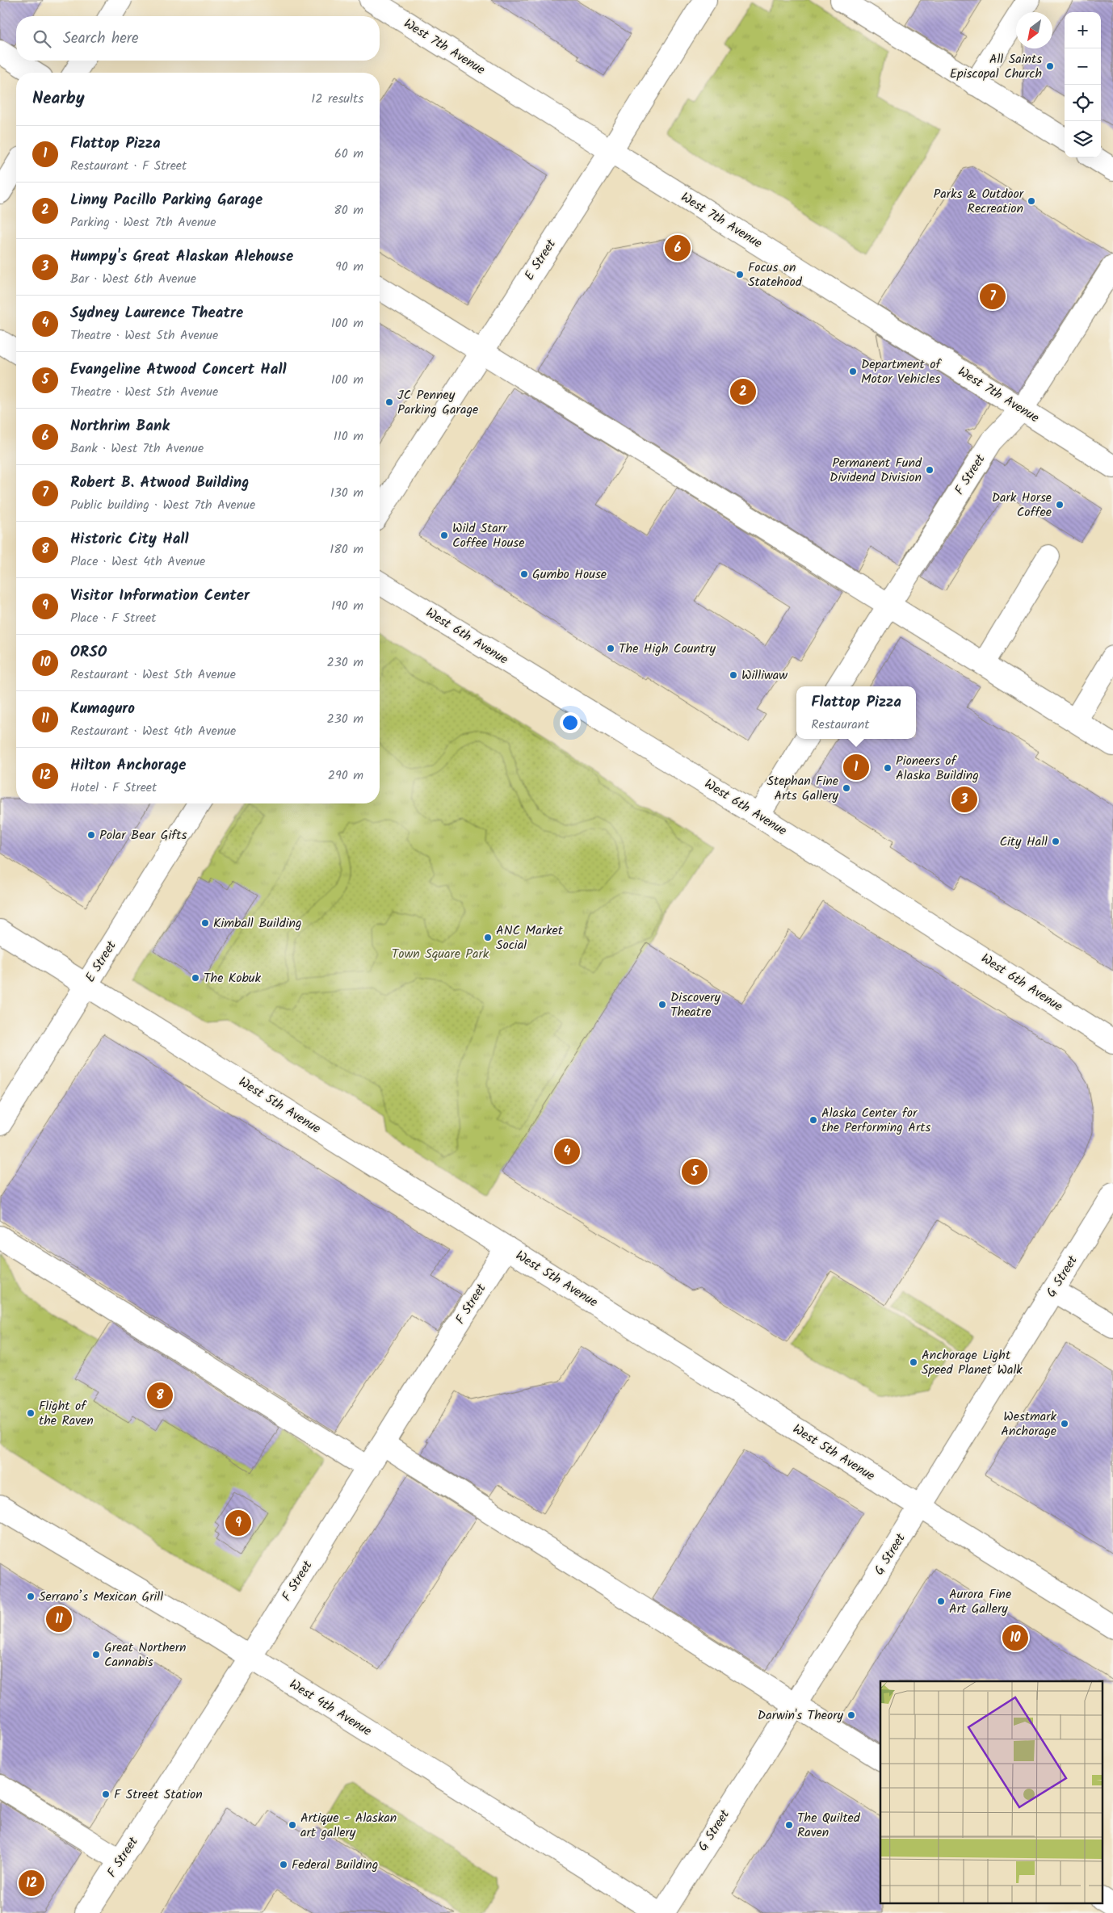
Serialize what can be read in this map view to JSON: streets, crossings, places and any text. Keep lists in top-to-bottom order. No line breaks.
{"streets":{"street":["West 7th Avenue","E Street","F Street","West 6th Avenue","West 5th Avenue","G Street","West 4th Avenue"]},"crossings":[["West 7th Avenue","E Street"],["West 7th Avenue","F Street"],["E Street","West 5th Avenue"],["F Street","West 5th Avenue"],["F Street","West 4th Avenue"],["West 5th Avenue","G Street"]],"parks":["Town Square Park"],"places":["All Saints Episcopal Church","Parks & Outdoor Recreation","Focus on Statehood","Department of Motor Vehicles","JC Penney Parking Garage","Permanent Fund Dividend Division","Dark Horse Coffee","Wild Starr Coffee House","Gumbo House","The High Country","Williwaw","Pioneers of Alaska Building","Stephan Fine Arts Gallery","Polar Bear Gifts","City Hall","Kimball Building","ANC Market Social","The Kobuk","Discovery Theatre","Alaska Center for the Performing Arts","Anchorage Light Speed Planet Walk","Flight of the Raven","Westmark Anchorage","Serrano’s Mexican Grill","Aurora Fine Art Gallery","Great Northern Cannabis","Darwin's Theory","F Street Station","Artique - Alaskan art gallery","The Quilted Raven","Federal Building"],"north":"bottom left","page":{"map_buttons":["+","−"],"search":"Search here","heading":["Nearby","12 results"],"list":[{"mark":"1","name":"Flattop Pizza","note":"Restaurant · F Street","value":"60 m"},{"mark":"2","name":"Linny Pacillo Parking Garage","note":"Parking · West 7th Avenue","value":"80 m"},{"mark":"3","name":"Humpy's Great Alaskan Alehouse","note":"Bar · West 6th Avenue","value":"90 m"},{"mark":"4","name":"Sydney Laurence Theatre","note":"Theatre · West 5th Avenue","value":"100 m"},{"mark":"5","name":"Evangeline Atwood Concert Hall","note":"Theatre · West 5th Avenue","value":"100 m"},{"mark":"6","name":"Northrim Bank","note":"Bank · West 7th Avenue","value":"110 m"},{"mark":"7","name":"Robert B. Atwood Building","note":"Public building · West 7th Avenue","value":"130 m"},{"mark":"8","name":"Historic City Hall","note":"Place · West 4th Avenue","value":"180 m"},{"mark":"9","name":"Visitor Information Center","note":"Place · F Street","value":"190 m"},{"mark":"10","name":"ORSO","note":"Restaurant · West 5th Avenue","value":"230 m"},{"mark":"11","name":"Kumaguro","note":"Restaurant · West 4th Avenue","value":"230 m"},{"mark":"12","name":"Hilton Anchorage","note":"Hotel · F Street","value":"290 m"}],"pins":["6","7","2","1","3","4","5","8","9","11","10","12"],"popup":["Flattop Pizza","Restaurant"]}}
